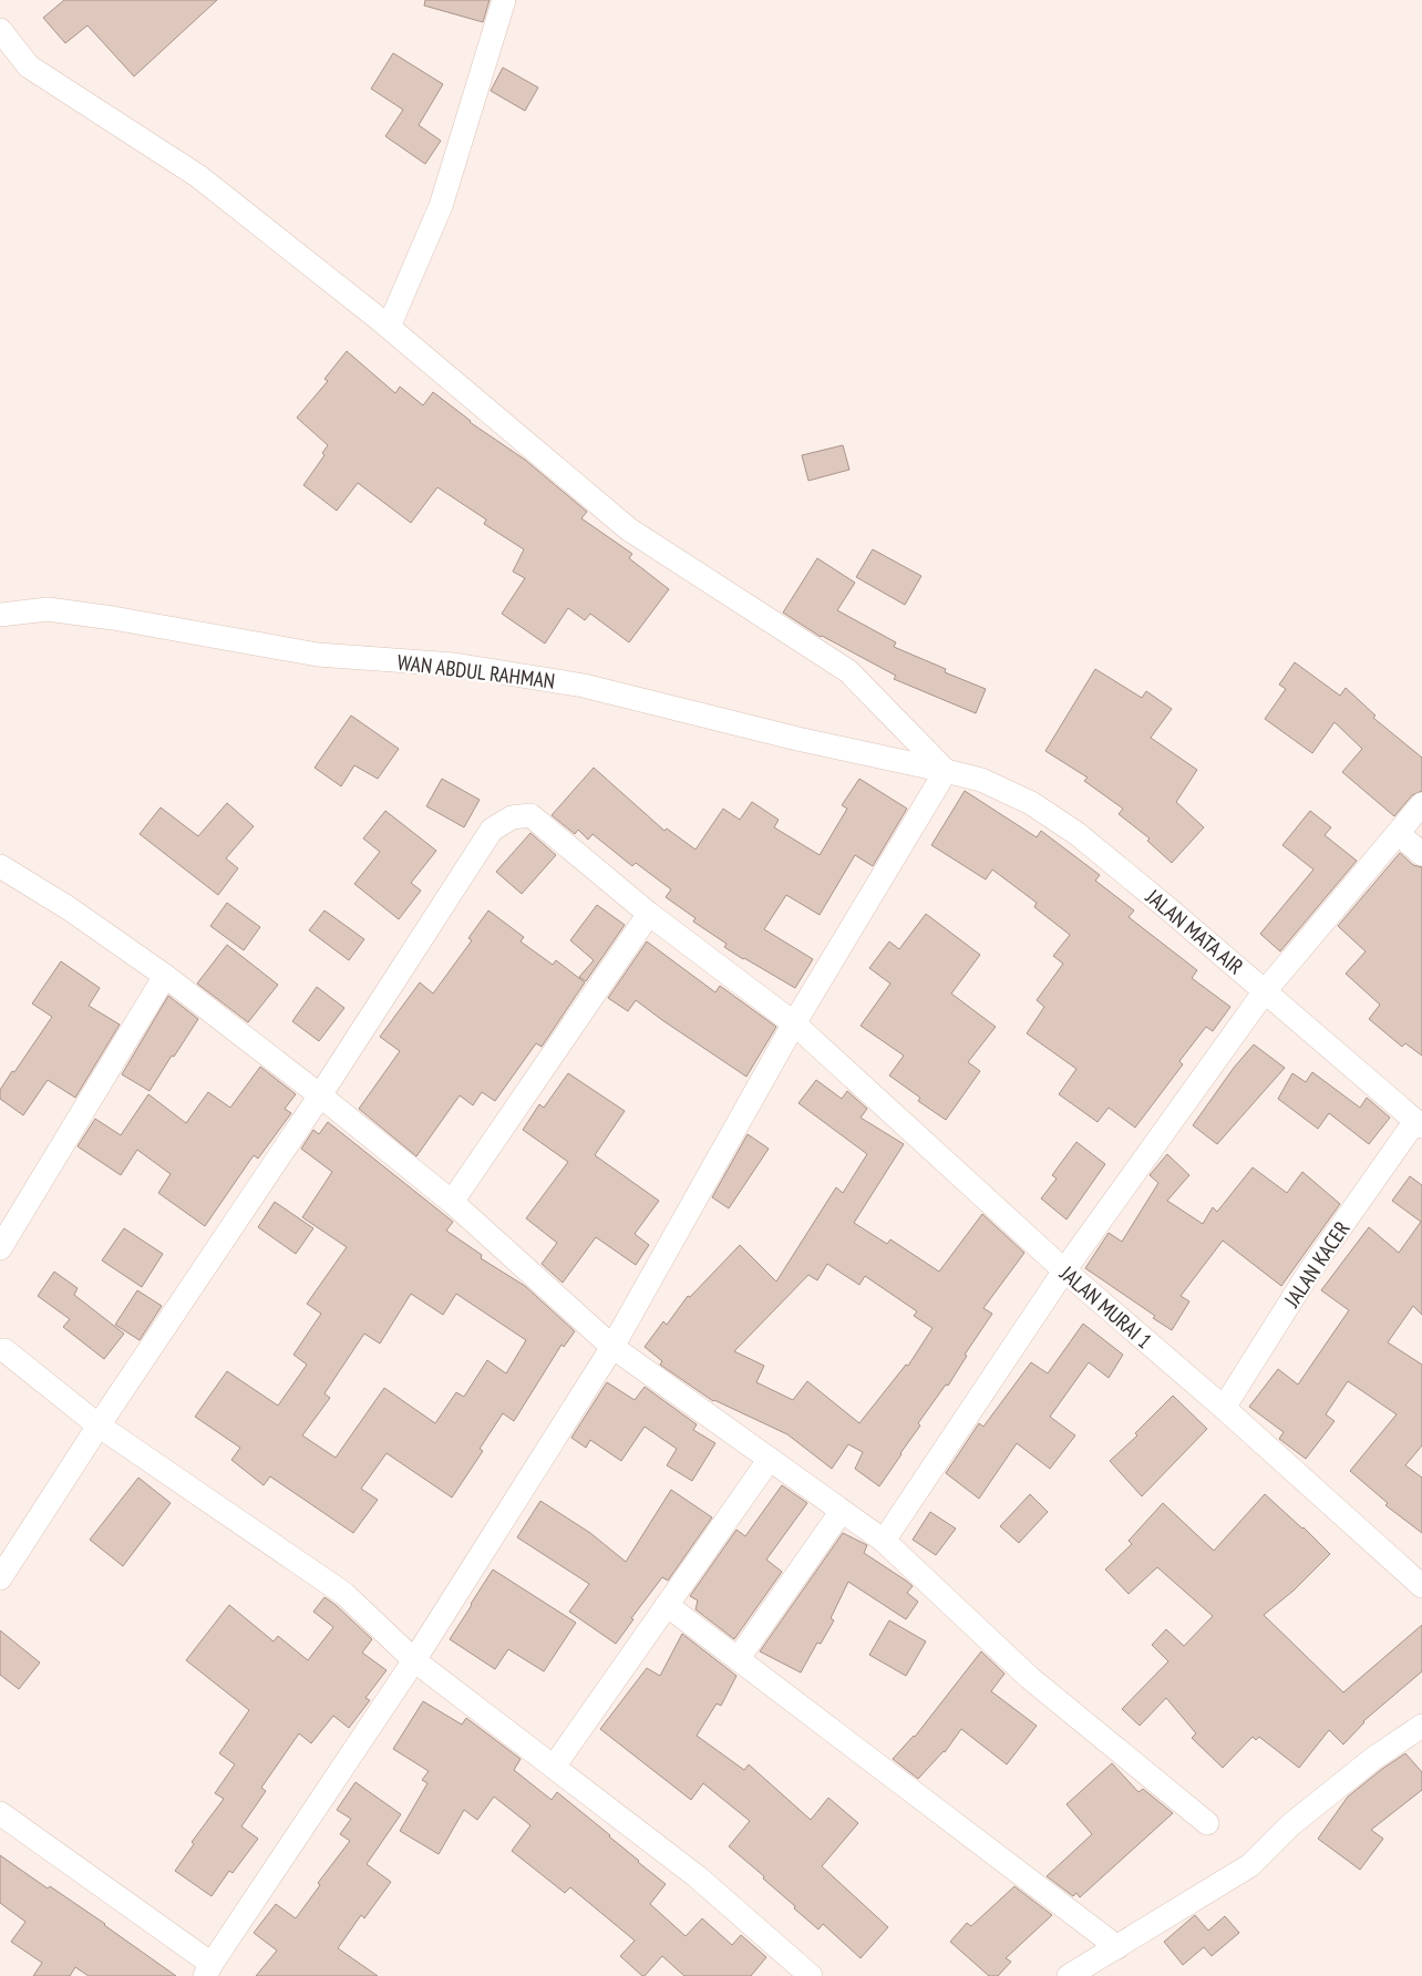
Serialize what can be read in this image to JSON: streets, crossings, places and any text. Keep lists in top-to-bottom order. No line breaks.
{"streets":{"street":["WAN ABDUL RAHMAN","JALAN MATA AIR","JALAN KACER","JALAN MURAI 1"]},"crossings":[["WAN ABDUL RAHMAN","JALAN MATA AIR"],["JALAN MATA AIR","JALAN KACER"],["JALAN KACER","JALAN MURAI 1"]]}
